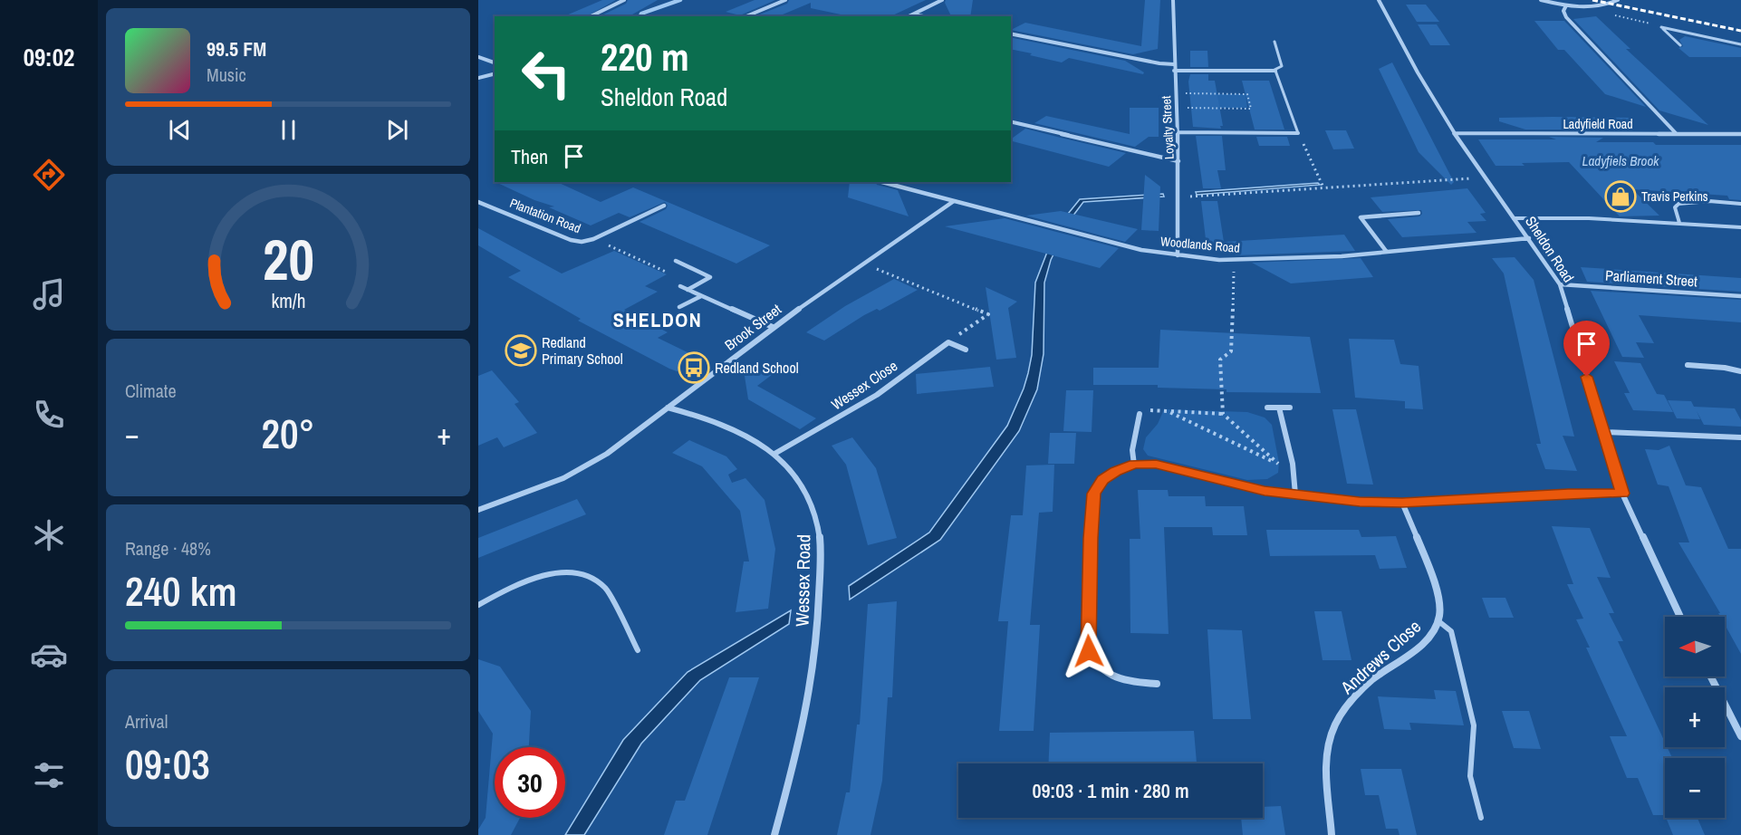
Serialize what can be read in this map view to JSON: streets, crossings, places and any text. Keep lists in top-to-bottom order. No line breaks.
{"streets":{"street":["Ladyfield Road","Loyalty Street","Plantation Road","Woodlands Road","Sheldon Road","Parliament Street","Brook Street","Wessex Close","Wessex Road","Andrews Close"]},"crossings":[["Ladyfield Road","Sheldon Road"],["Loyalty Street","Woodlands Road"],["Woodlands Road","Sheldon Road"],["Woodlands Road","Brook Street"],["Sheldon Road","Parliament Street"],["Brook Street","Wessex Road"],["Wessex Close","Wessex Road"]],"districts":["SHELDON"],"water":["Ladyfiels Brook"],"places":{"shop":["Travis Perkins"],"school or university":["Redland Primary School"],"bus stop":["Redland School"]},"north":"left","page":{"tabs":"09:02","turn":["220 m","Sheldon Road"],"song":["99.5 FM","Music"],"then":"Then","tile":["Climate",["Range · 48%","240 km"],["Arrival","09:03"]],"heat":["−","20°","+"],"map_buttons":["+","−"],"limit":"30","trip":"09:03 · 1 min · 280 m","gauge":["20","km/h"]}}
